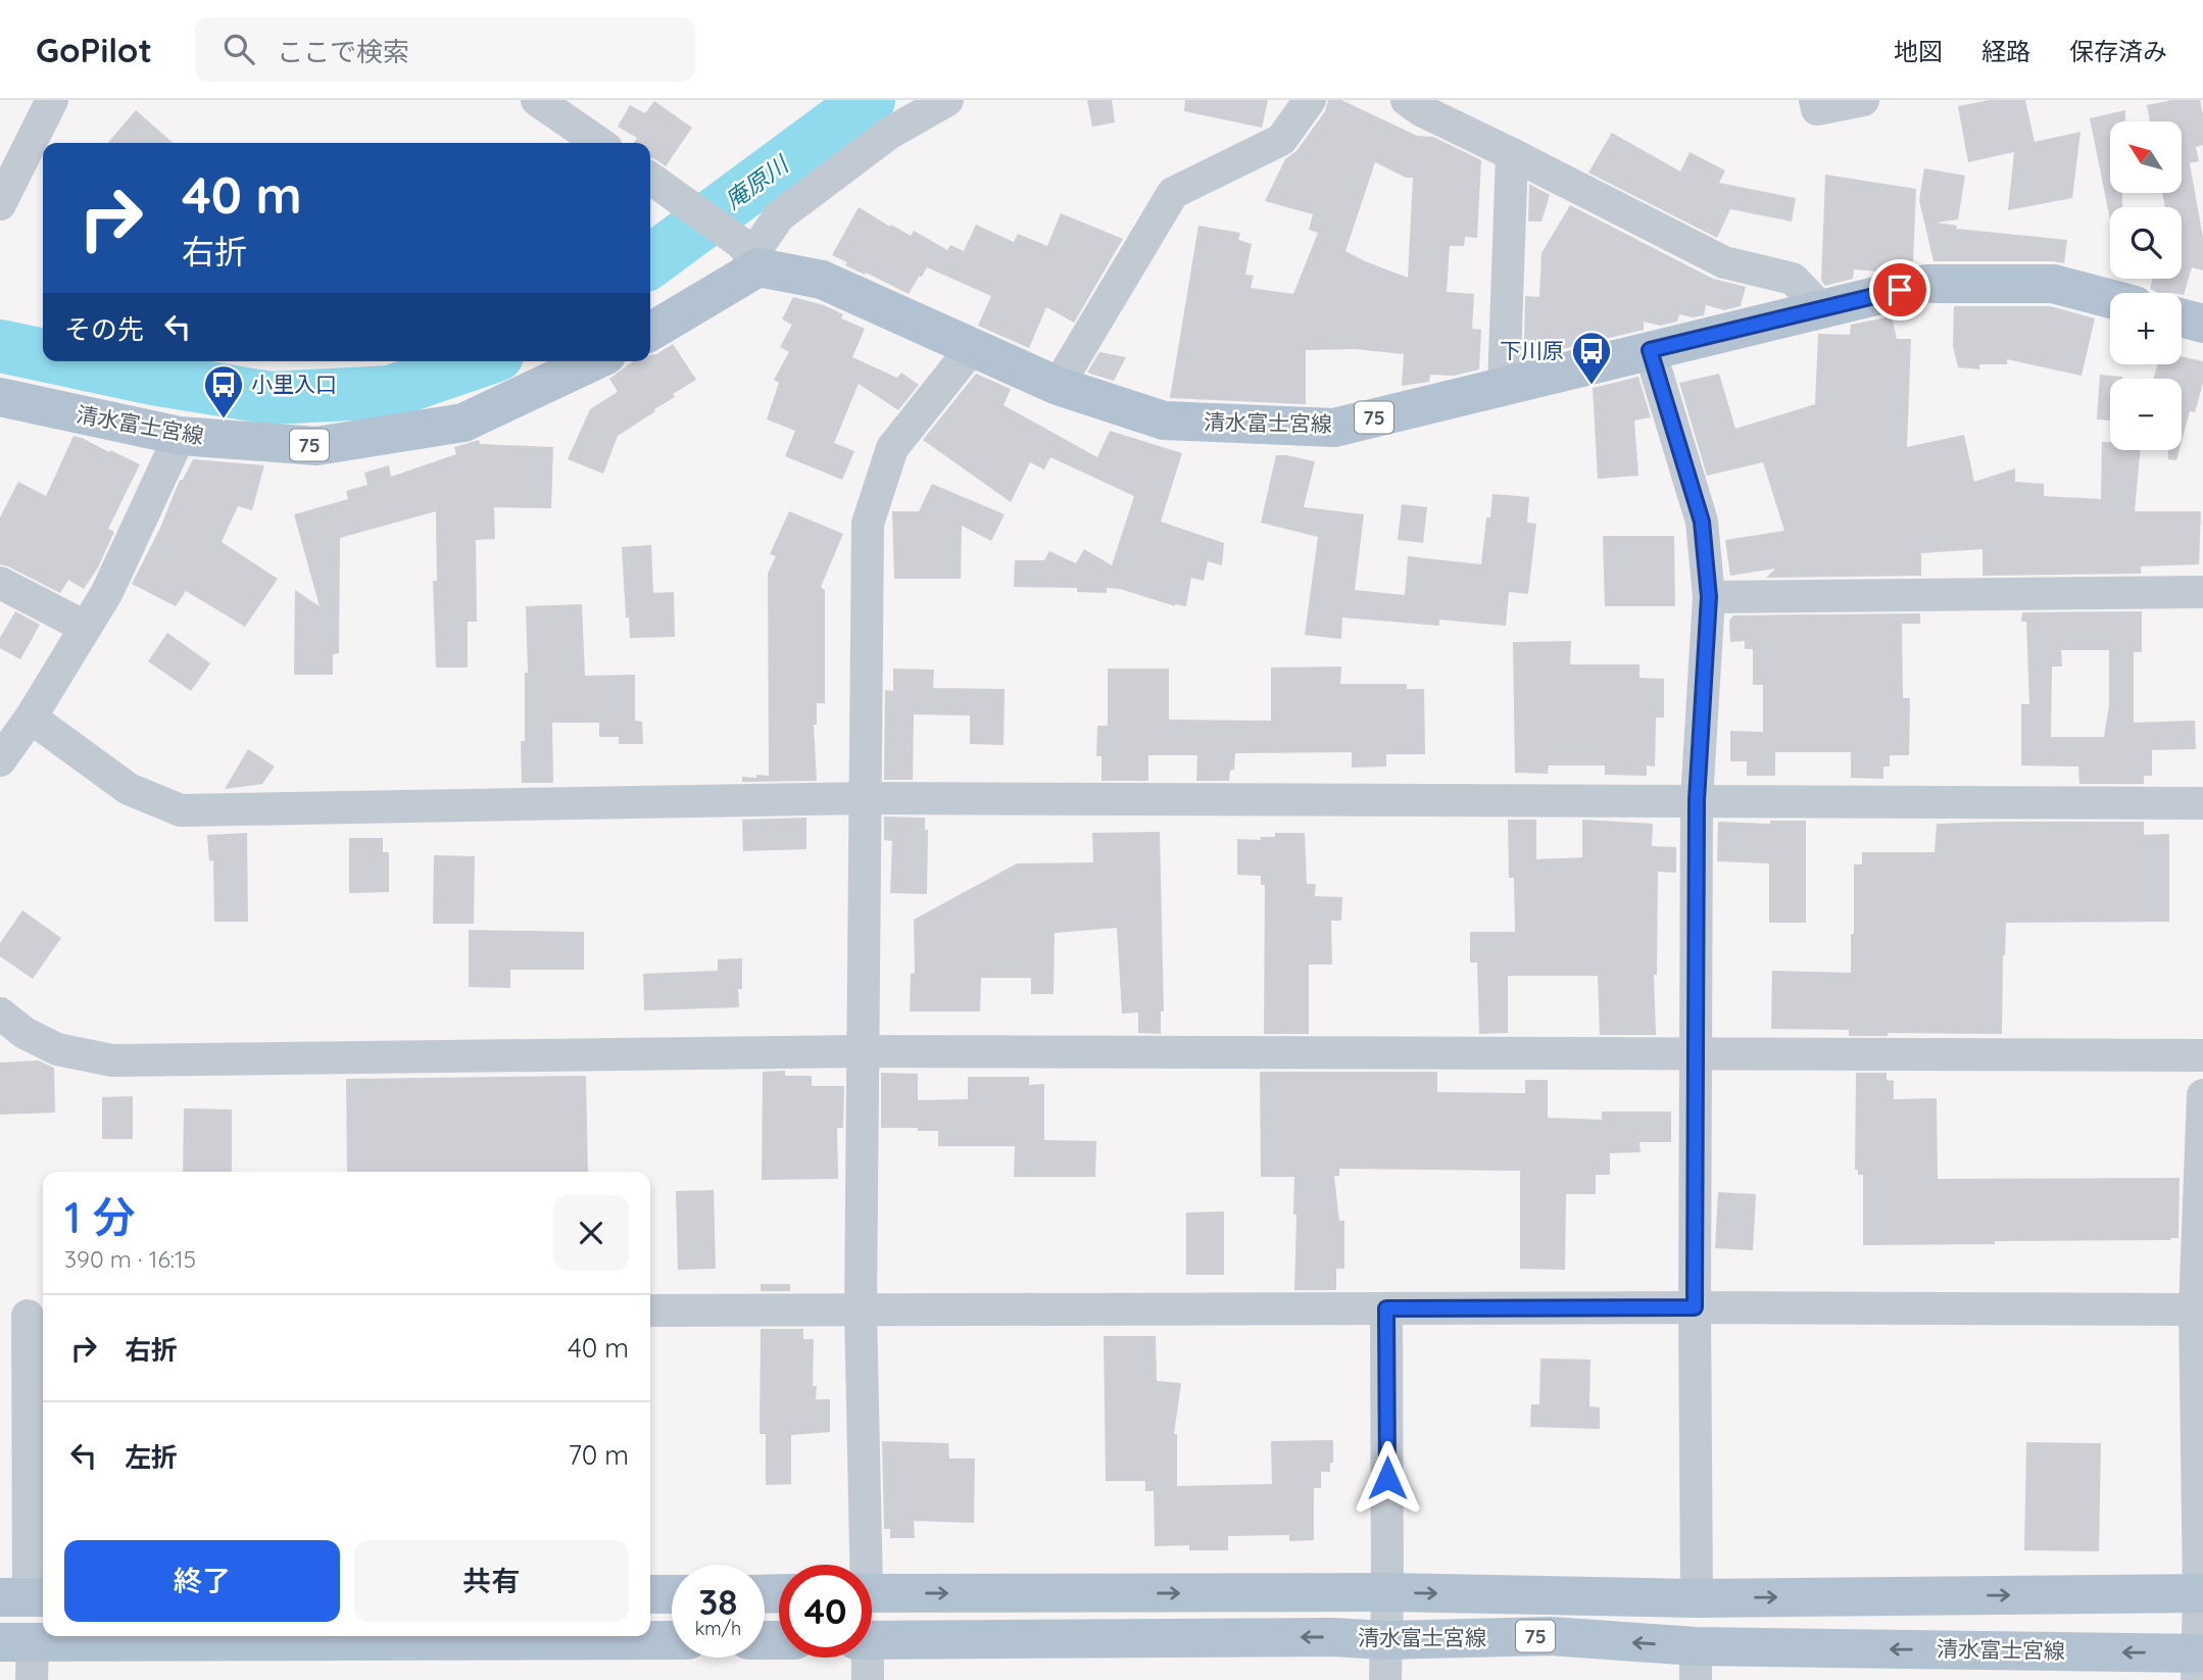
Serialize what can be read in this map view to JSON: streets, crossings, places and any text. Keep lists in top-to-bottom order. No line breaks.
{"streets":{"main road":["75","清水富士宮線"]},"water":["庵原川"],"places":{"bus stop":["下川原","小里入口"]},"north":"top left","page":{"header":"GoPilot","search":"ここで検索","nav":["地図","経路","保存済み"],"map_buttons":["+","−"],"turn":["40 m","右折"],"then":"その先","heading":["1 分","390 m · 16:15"],"list":[{"name":"右折","value":"40 m"},{"name":"左折","value":"70 m"}],"buttons":["終了","共有"],"speed":"38 km/h","limit":"40"}}
